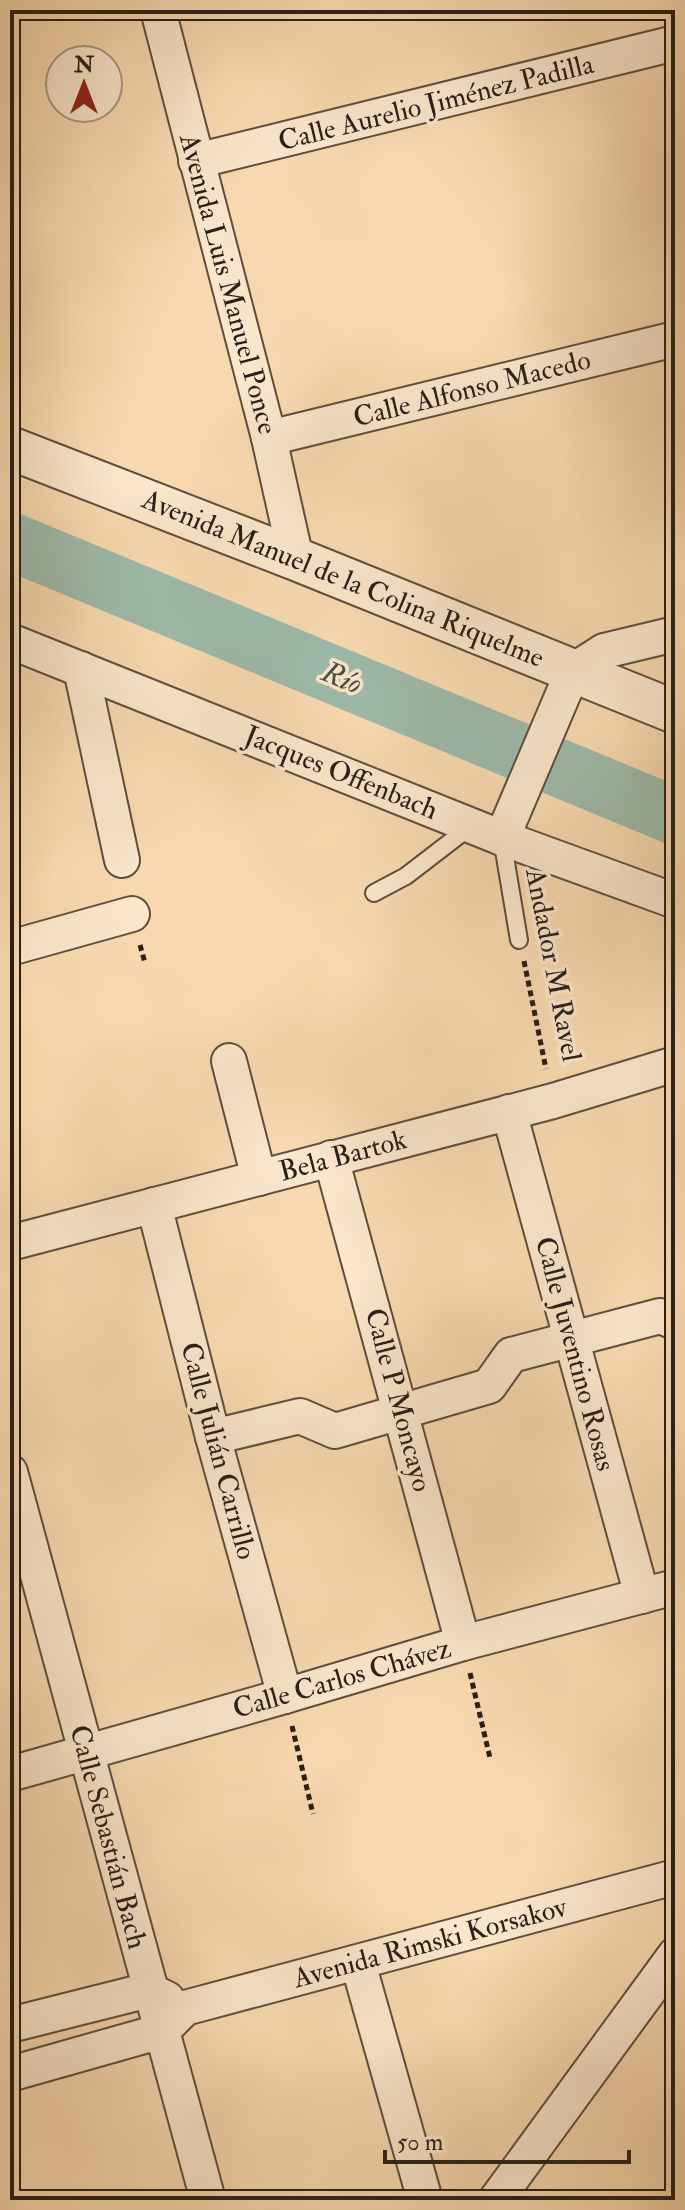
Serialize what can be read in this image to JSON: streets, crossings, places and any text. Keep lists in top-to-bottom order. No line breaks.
{"streets":{"street":["Calle Aurelio Jiménez Padilla","Avenida Luis Manuel Ponce","Calle Alfonso Macedo","Avenida Manuel de la Colina Riquelme","Jacques Offenbach","Bela Bartok","Calle Juventino Rosas","Calle P Moncayo","Calle Julián Carrillo","Calle Carlos Chávez","Calle Sebastián Bach","Avenida Rimski Korsakov"],"lane":["Andador M Ravel"]},"crossings":[["Calle Aurelio Jiménez Padilla","Avenida Luis Manuel Ponce"],["Avenida Luis Manuel Ponce","Calle Alfonso Macedo"],["Avenida Luis Manuel Ponce","Avenida Manuel de la Colina Riquelme"],["Jacques Offenbach","Andador M Ravel"],["Andador M Ravel","Bela Bartok"],["Bela Bartok","Calle Juventino Rosas"],["Bela Bartok","Calle P Moncayo"],["Bela Bartok","Calle Julián Carrillo"],["Calle Juventino Rosas","Calle Carlos Chávez"],["Calle P Moncayo","Calle Carlos Chávez"],["Calle Julián Carrillo","Calle Carlos Chávez"],["Calle Carlos Chávez","Calle Sebastián Bach"],["Calle Sebastián Bach","Avenida Rimski Korsakov"]],"water":["Río"],"scale_bar":"50 m","north":"top"}
